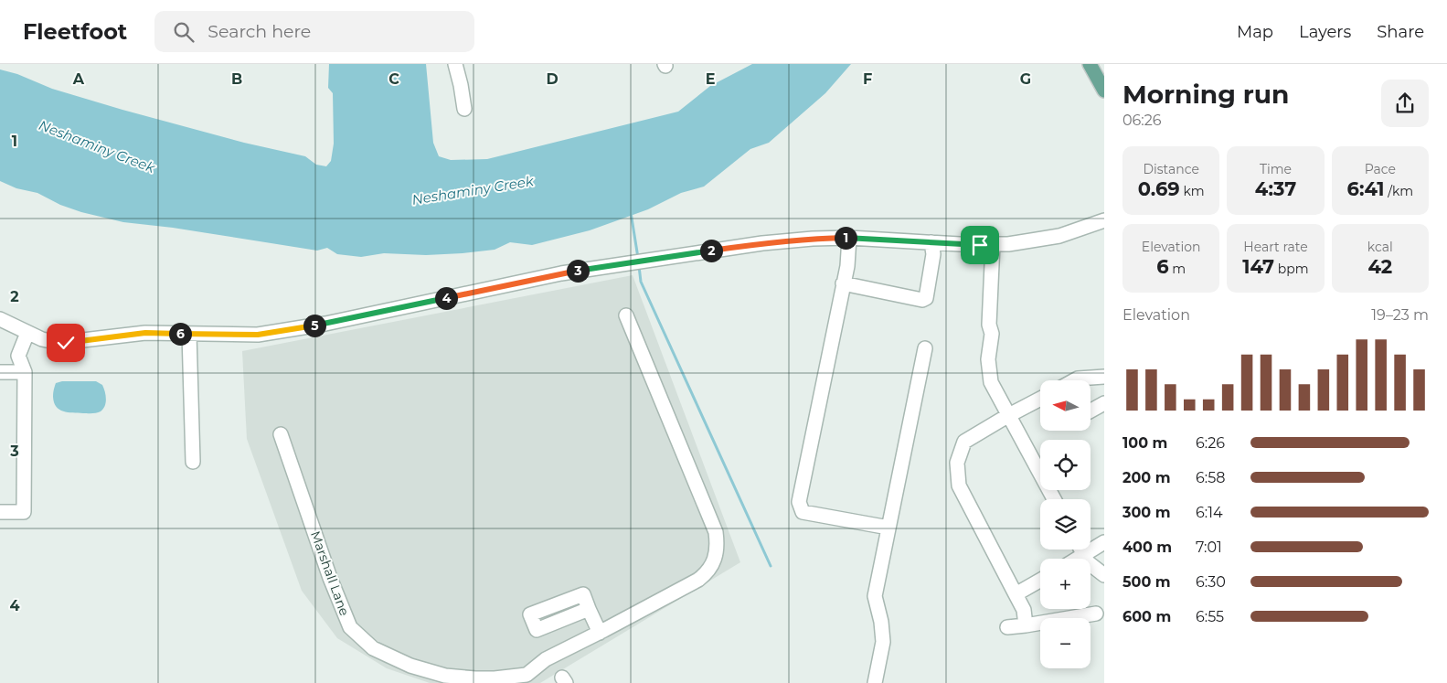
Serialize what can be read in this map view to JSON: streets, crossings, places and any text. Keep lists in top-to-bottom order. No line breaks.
{"streets":{"street":["Marshall Lane"]},"water":["Neshaminy Creek"],"north":"left","page":{"header":"Fleetfoot","search":"Search here","nav":["Map","Layers","Share"],"heading":["Morning run","06:26"],"stats":[["Distance","0.69 km"],["Time","4:37"],["Pace","6:41 /km"],["Elevation","6 m"],["Heart rate","147 bpm"],["kcal","42"]],"pins":["1","2","3","4","5","6"],"chart":["Elevation","19–23 m"],"map_buttons":["+","−"],"list":[{"name":"100 m","note":"6:26"},{"name":"200 m","note":"6:58"},{"name":"300 m","note":"6:14"},{"name":"400 m","note":"7:01"},{"name":"500 m","note":"6:30"},{"name":"600 m","note":"6:55"}]},"grid":{"columns":["A","B","C","D","E","F","G"],"rows":["1","2","3","4"]}}
